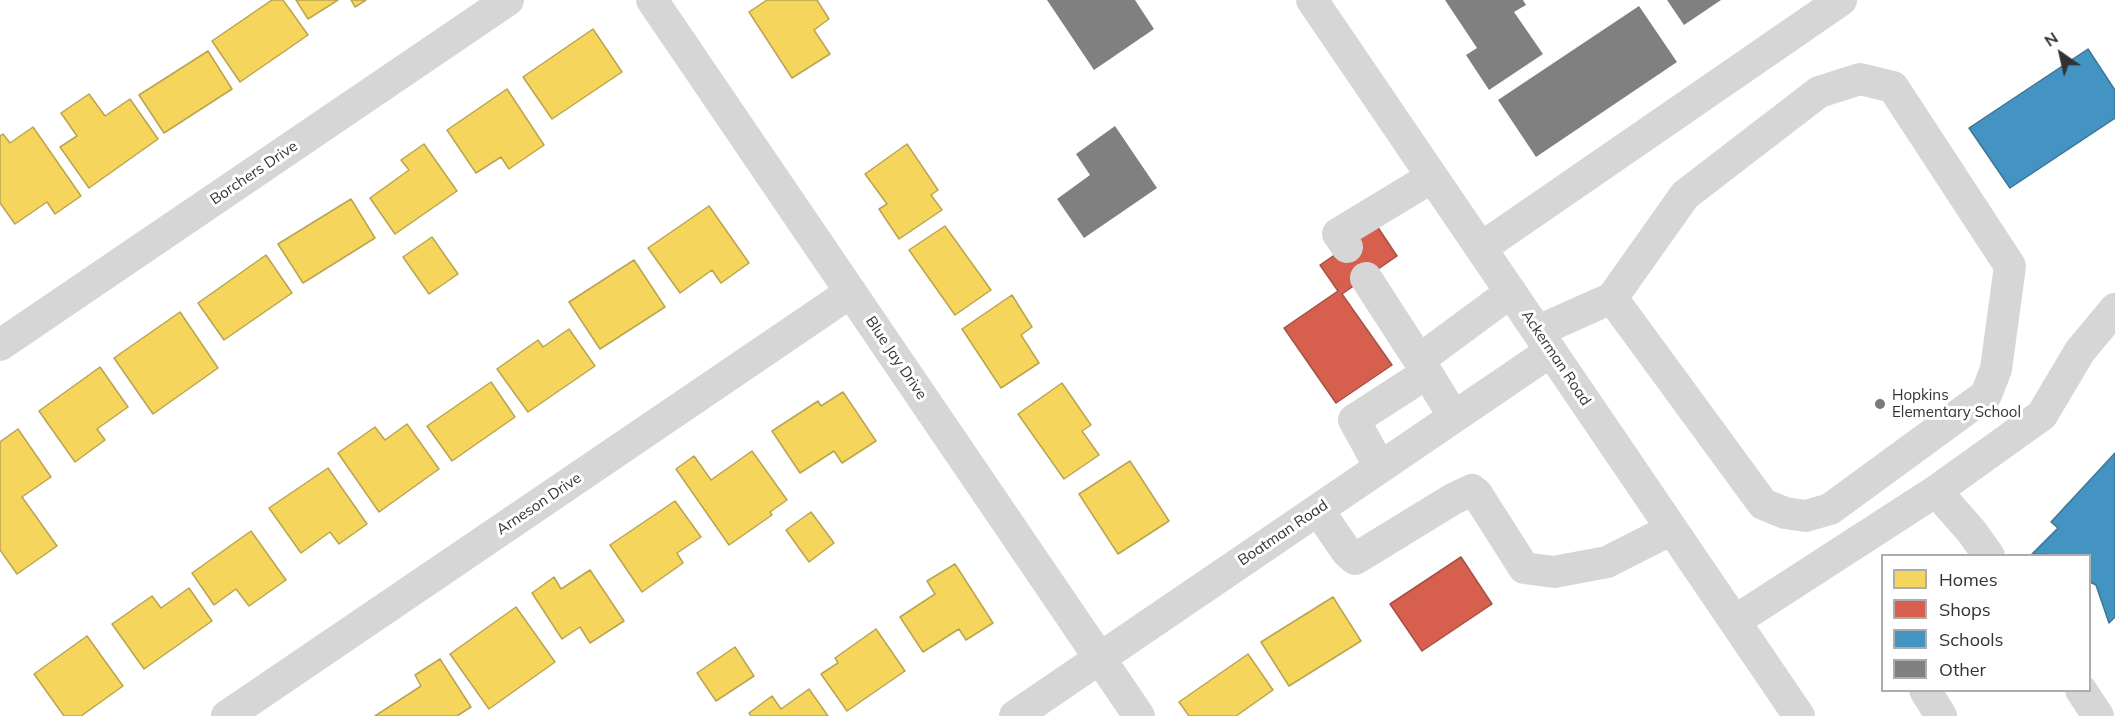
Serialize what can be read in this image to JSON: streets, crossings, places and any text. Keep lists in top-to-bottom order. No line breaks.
{"streets":{"street":["Borchers Drive","Blue Jay Drive","Ackerman Road","Arneson Drive","Boatman Road"]},"crossings":[["Blue Jay Drive","Arneson Drive"],["Blue Jay Drive","Boatman Road"],["Ackerman Road","Boatman Road"]],"places":["Hopkins Elementary School"],"legend":["Homes","Shops","Schools","Other"],"north":"top left"}
